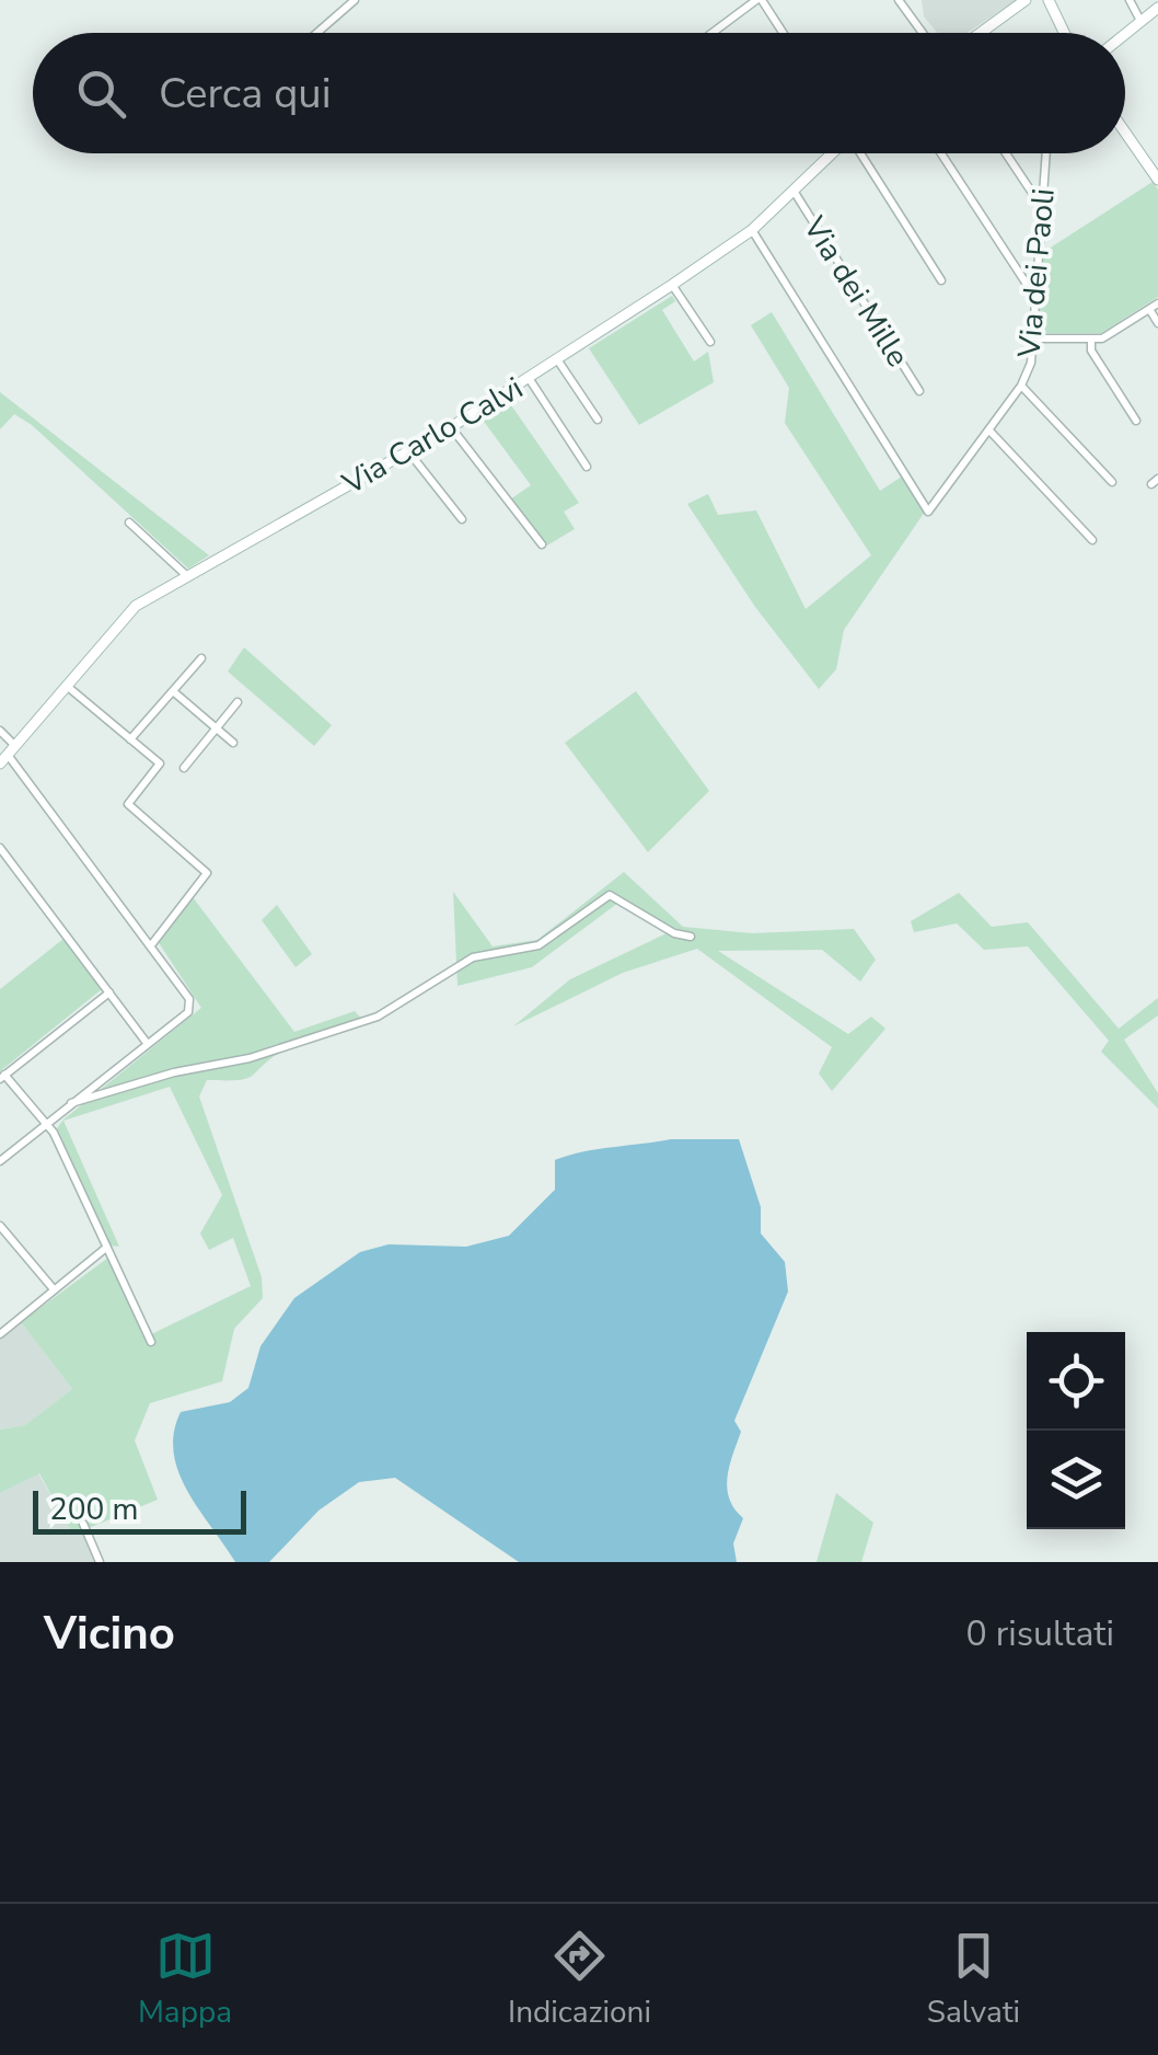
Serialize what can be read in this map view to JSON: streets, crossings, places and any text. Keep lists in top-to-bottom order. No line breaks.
{"streets":{"street":["Via dei Paoli","Via dei Mille","Via Carlo Calvi"]},"crossings":[["Via dei Paoli","Via Carlo Calvi"],["Via dei Mille","Via Carlo Calvi"]],"scale_bar":"200 m","page":{"search":"Cerca qui","scale":"200 m","heading":["Vicino","0 risultati"],"nav":["Mappa","Indicazioni","Salvati"]}}
